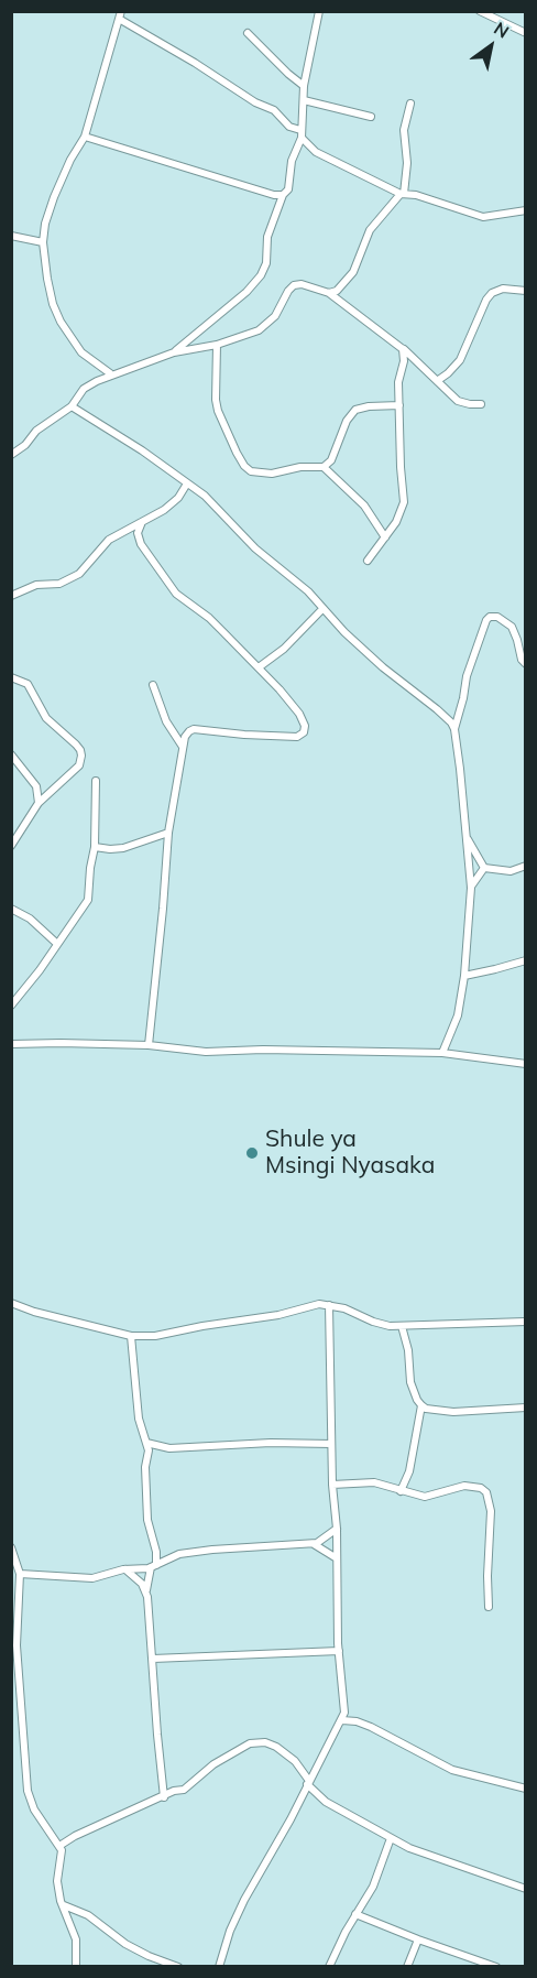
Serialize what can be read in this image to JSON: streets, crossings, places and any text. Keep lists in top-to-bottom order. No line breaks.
{"places":["Shule ya Msingi Nyasaka"],"north":"top right"}
